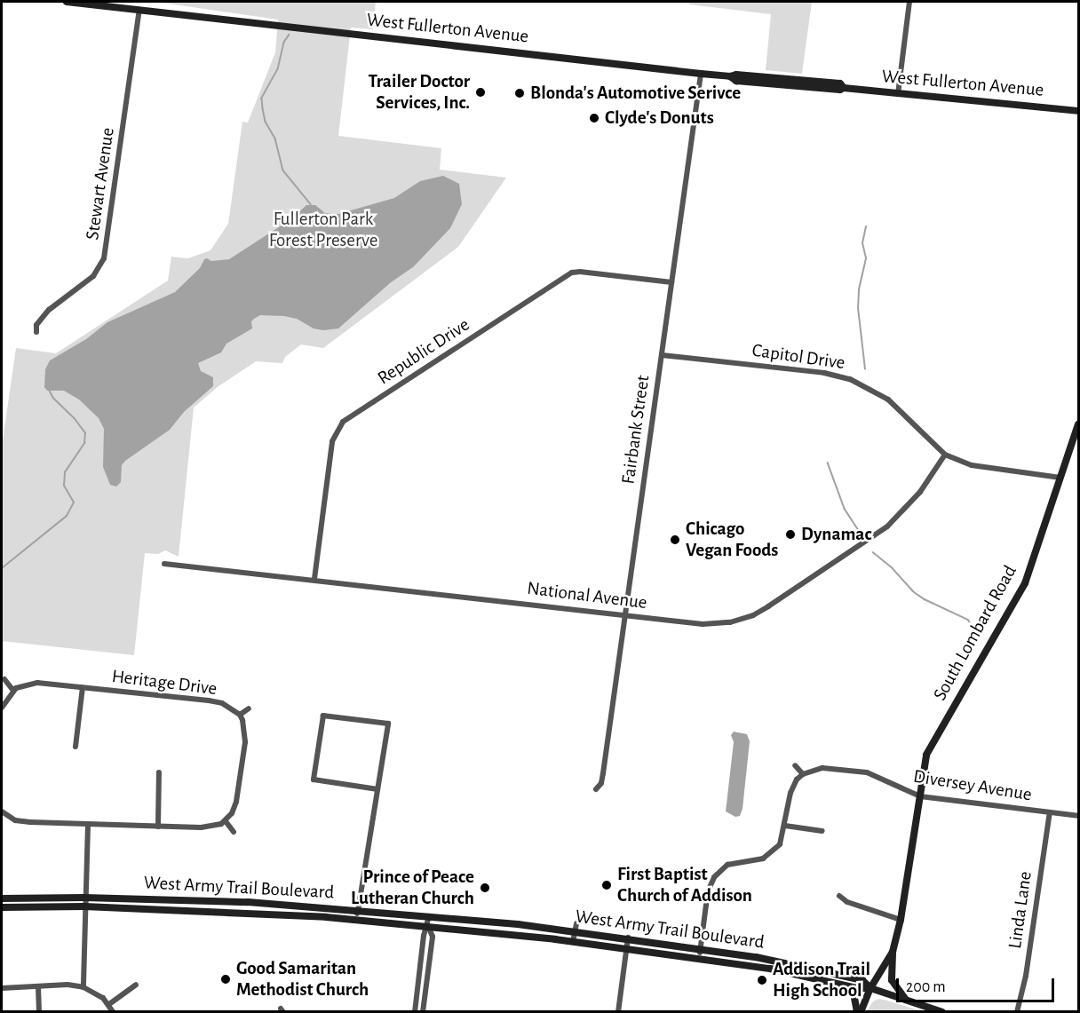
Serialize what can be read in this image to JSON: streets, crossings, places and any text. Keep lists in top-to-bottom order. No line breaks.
{"streets":{"main road":["West Fullerton Avenue","South Lombard Road","West Army Trail Boulevard"],"street":["Stewart Avenue","Republic Drive","Capitol Drive","Fairbank Street","National Avenue","Heritage Drive","Diversey Avenue","Linda Lane"]},"crossings":[["West Fullerton Avenue","Stewart Avenue"],["West Fullerton Avenue","Fairbank Street"],["Republic Drive","Fairbank Street"],["Republic Drive","National Avenue"],["Capitol Drive","Fairbank Street"],["Capitol Drive","National Avenue"],["Capitol Drive","South Lombard Road"],["Fairbank Street","National Avenue"],["South Lombard Road","Diversey Avenue"],["South Lombard Road","West Army Trail Boulevard"],["Diversey Avenue","Linda Lane"]],"parks":["Fullerton Park Forest Preserve"],"places":["Trailer Doctor Services, Inc.","Blonda's Automotive Serivce","Clyde's Donuts","Dynamac","Chicago Vegan Foods","First Baptist Church of Addison","Prince of Peace Lutheran Church","Good Samaritan Methodist Church","Addison Trail High School"],"scale_bar":"200 m"}
